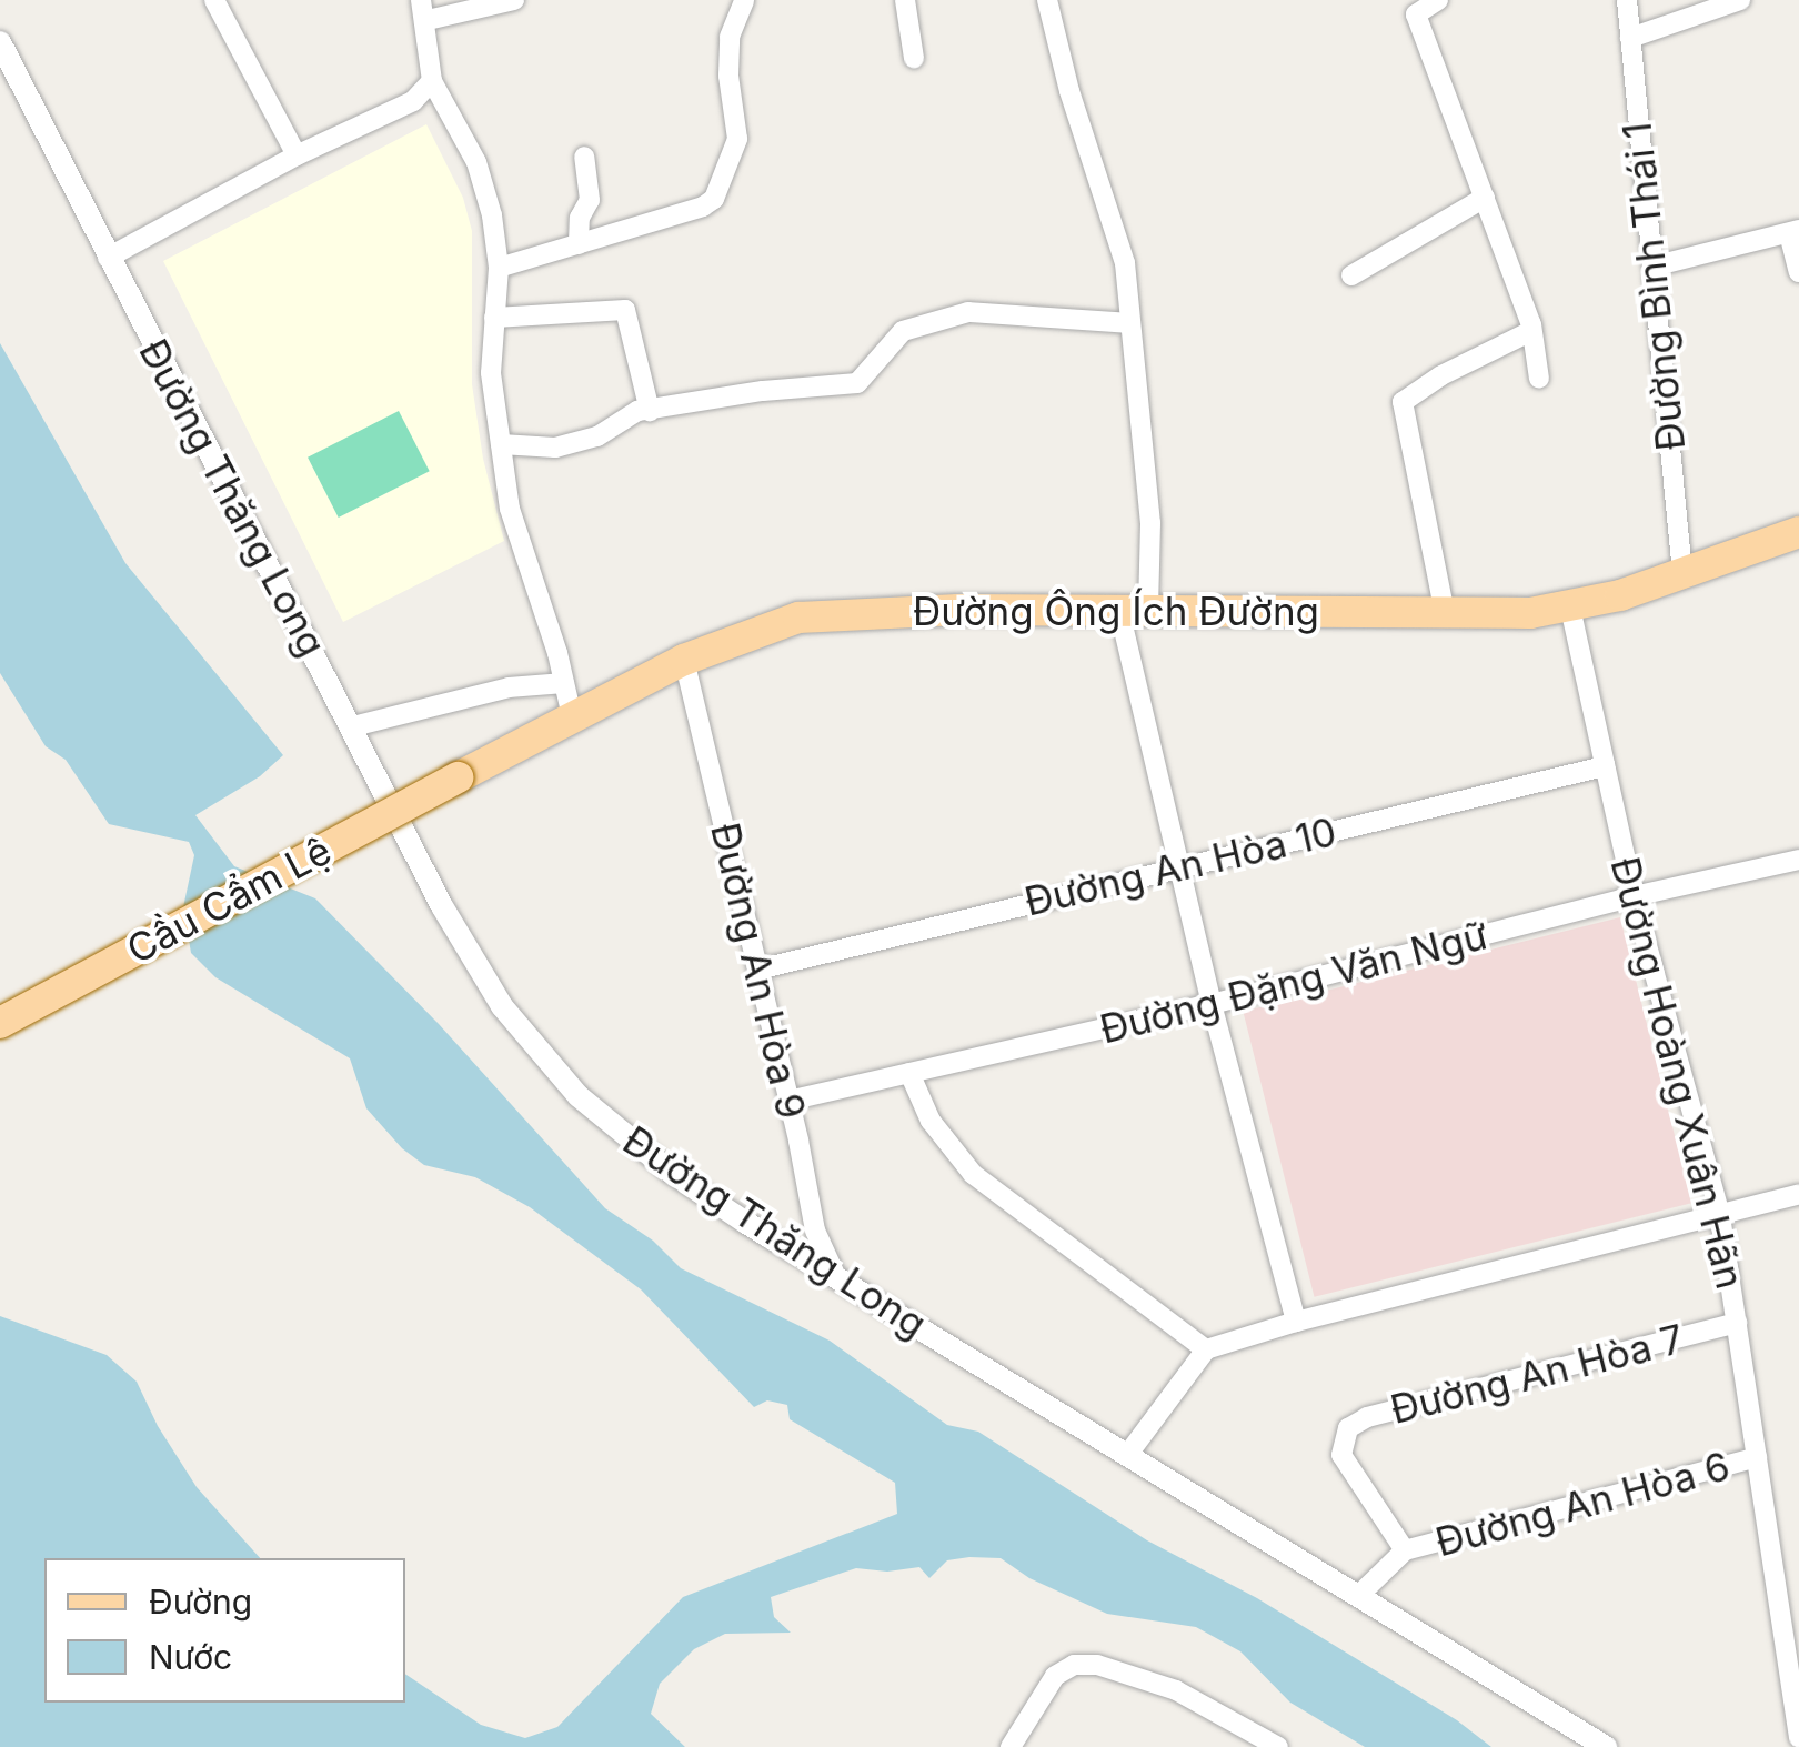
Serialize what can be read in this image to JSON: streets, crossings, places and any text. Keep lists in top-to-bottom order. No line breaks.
{"streets":{"main road":["Đường Ông Ích Đường","Cầu Cẩm Lệ"],"street":["Đường Bình Thái 1","Đường Thăng Long","Đường An Hòa 10","Đường An Hòa 9","Đường Đặng Văn Ngữ","Đường Hoàng Xuân Hãn","Đường An Hòa 7","Đường An Hòa 6"]},"crossings":[["Đường Bình Thái 1","Đường Ông Ích Đường"],["Đường Thăng Long","Đường An Hòa 9"],["Đường Thăng Long","Đường An Hòa 6"],["Đường Ông Ích Đường","Cầu Cẩm Lệ"],["Đường Ông Ích Đường","Đường An Hòa 9"],["Đường Ông Ích Đường","Đường Hoàng Xuân Hãn"],["Đường An Hòa 10","Đường An Hòa 9"],["Đường An Hòa 10","Đường Hoàng Xuân Hãn"],["Đường An Hòa 9","Đường Đặng Văn Ngữ"],["Đường Đặng Văn Ngữ","Đường Hoàng Xuân Hãn"],["Đường Hoàng Xuân Hãn","Đường An Hòa 7"],["Đường Hoàng Xuân Hãn","Đường An Hòa 6"],["Đường An Hòa 7","Đường An Hòa 6"]],"legend":["Đường","Nước"]}
